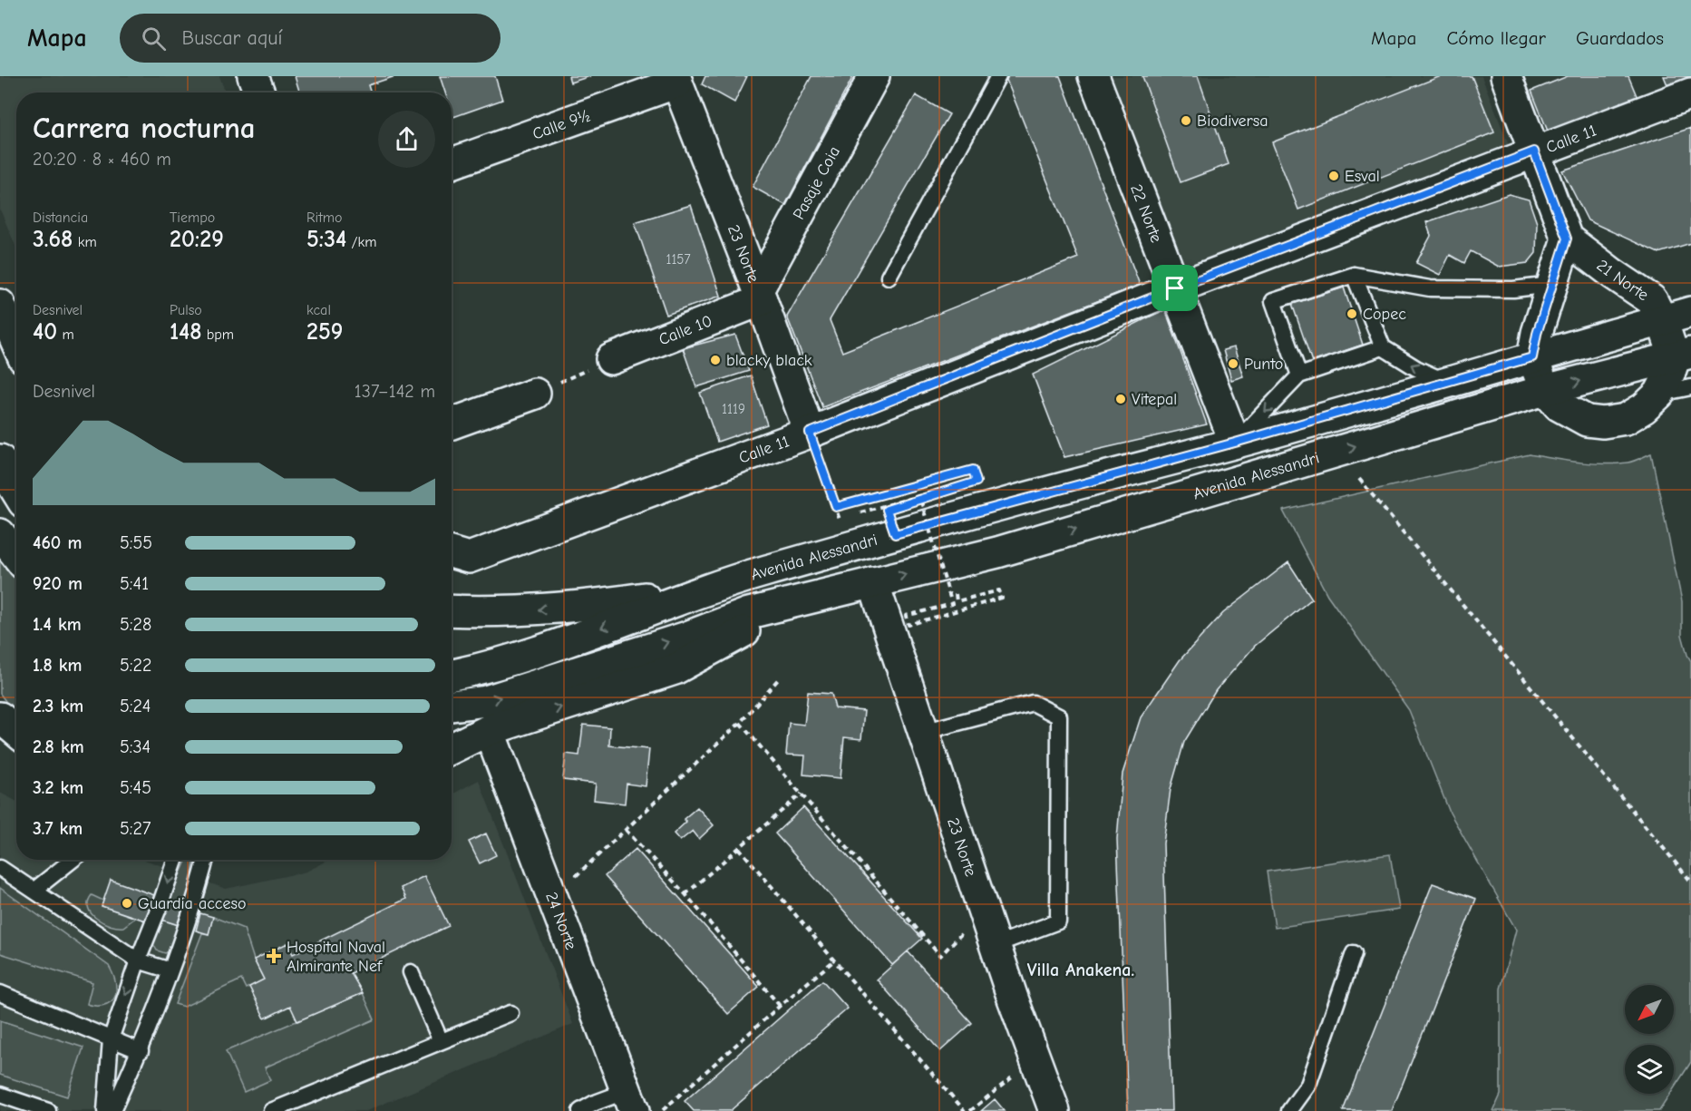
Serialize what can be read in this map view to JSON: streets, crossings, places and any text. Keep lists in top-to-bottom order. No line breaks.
{"streets":{"street":["Calle 9½","Calle 11","Pasaje Coia","22 Norte","23 Norte","21 Norte","Calle 10","Avenida Alessandri","24 Norte"]},"crossings":[["Calle 9½","23 Norte"],["Calle 11","22 Norte"],["Calle 11","23 Norte"],["Pasaje Coia","23 Norte"],["Pasaje Coia","Calle 10"],["22 Norte","Avenida Alessandri"],["23 Norte","Calle 10"],["23 Norte","Avenida Alessandri"],["21 Norte","Avenida Alessandri"]],"districts":["Villa Anakena."],"places":{"other":["Biodiversa","Esval","Copec","blacky black","Punto","Vitepal","Guardia acceso"],"health":["Hospital Naval Almirante Nef"]},"house_numbers":["1157","1119"],"north":"bottom left","page":{"header":"Mapa","search":"Buscar aquí","nav":["Mapa","Cómo llegar","Guardados"],"heading":["Carrera nocturna","20:20 · 8 × 460 m"],"stats":[["Distancia","3.68 km"],["Tiempo","20:29"],["Ritmo","5:34 /km"],["Desnivel","40 m"],["Pulso","148 bpm"],["kcal","259"]],"chart":["Desnivel","137–142 m"],"list":[{"name":"460 m","note":"5:55"},{"name":"920 m","note":"5:41"},{"name":"1.4 km","note":"5:28"},{"name":"1.8 km","note":"5:22"},{"name":"2.3 km","note":"5:24"},{"name":"2.8 km","note":"5:34"},{"name":"3.2 km","note":"5:45"},{"name":"3.7 km","note":"5:27"}]}}
